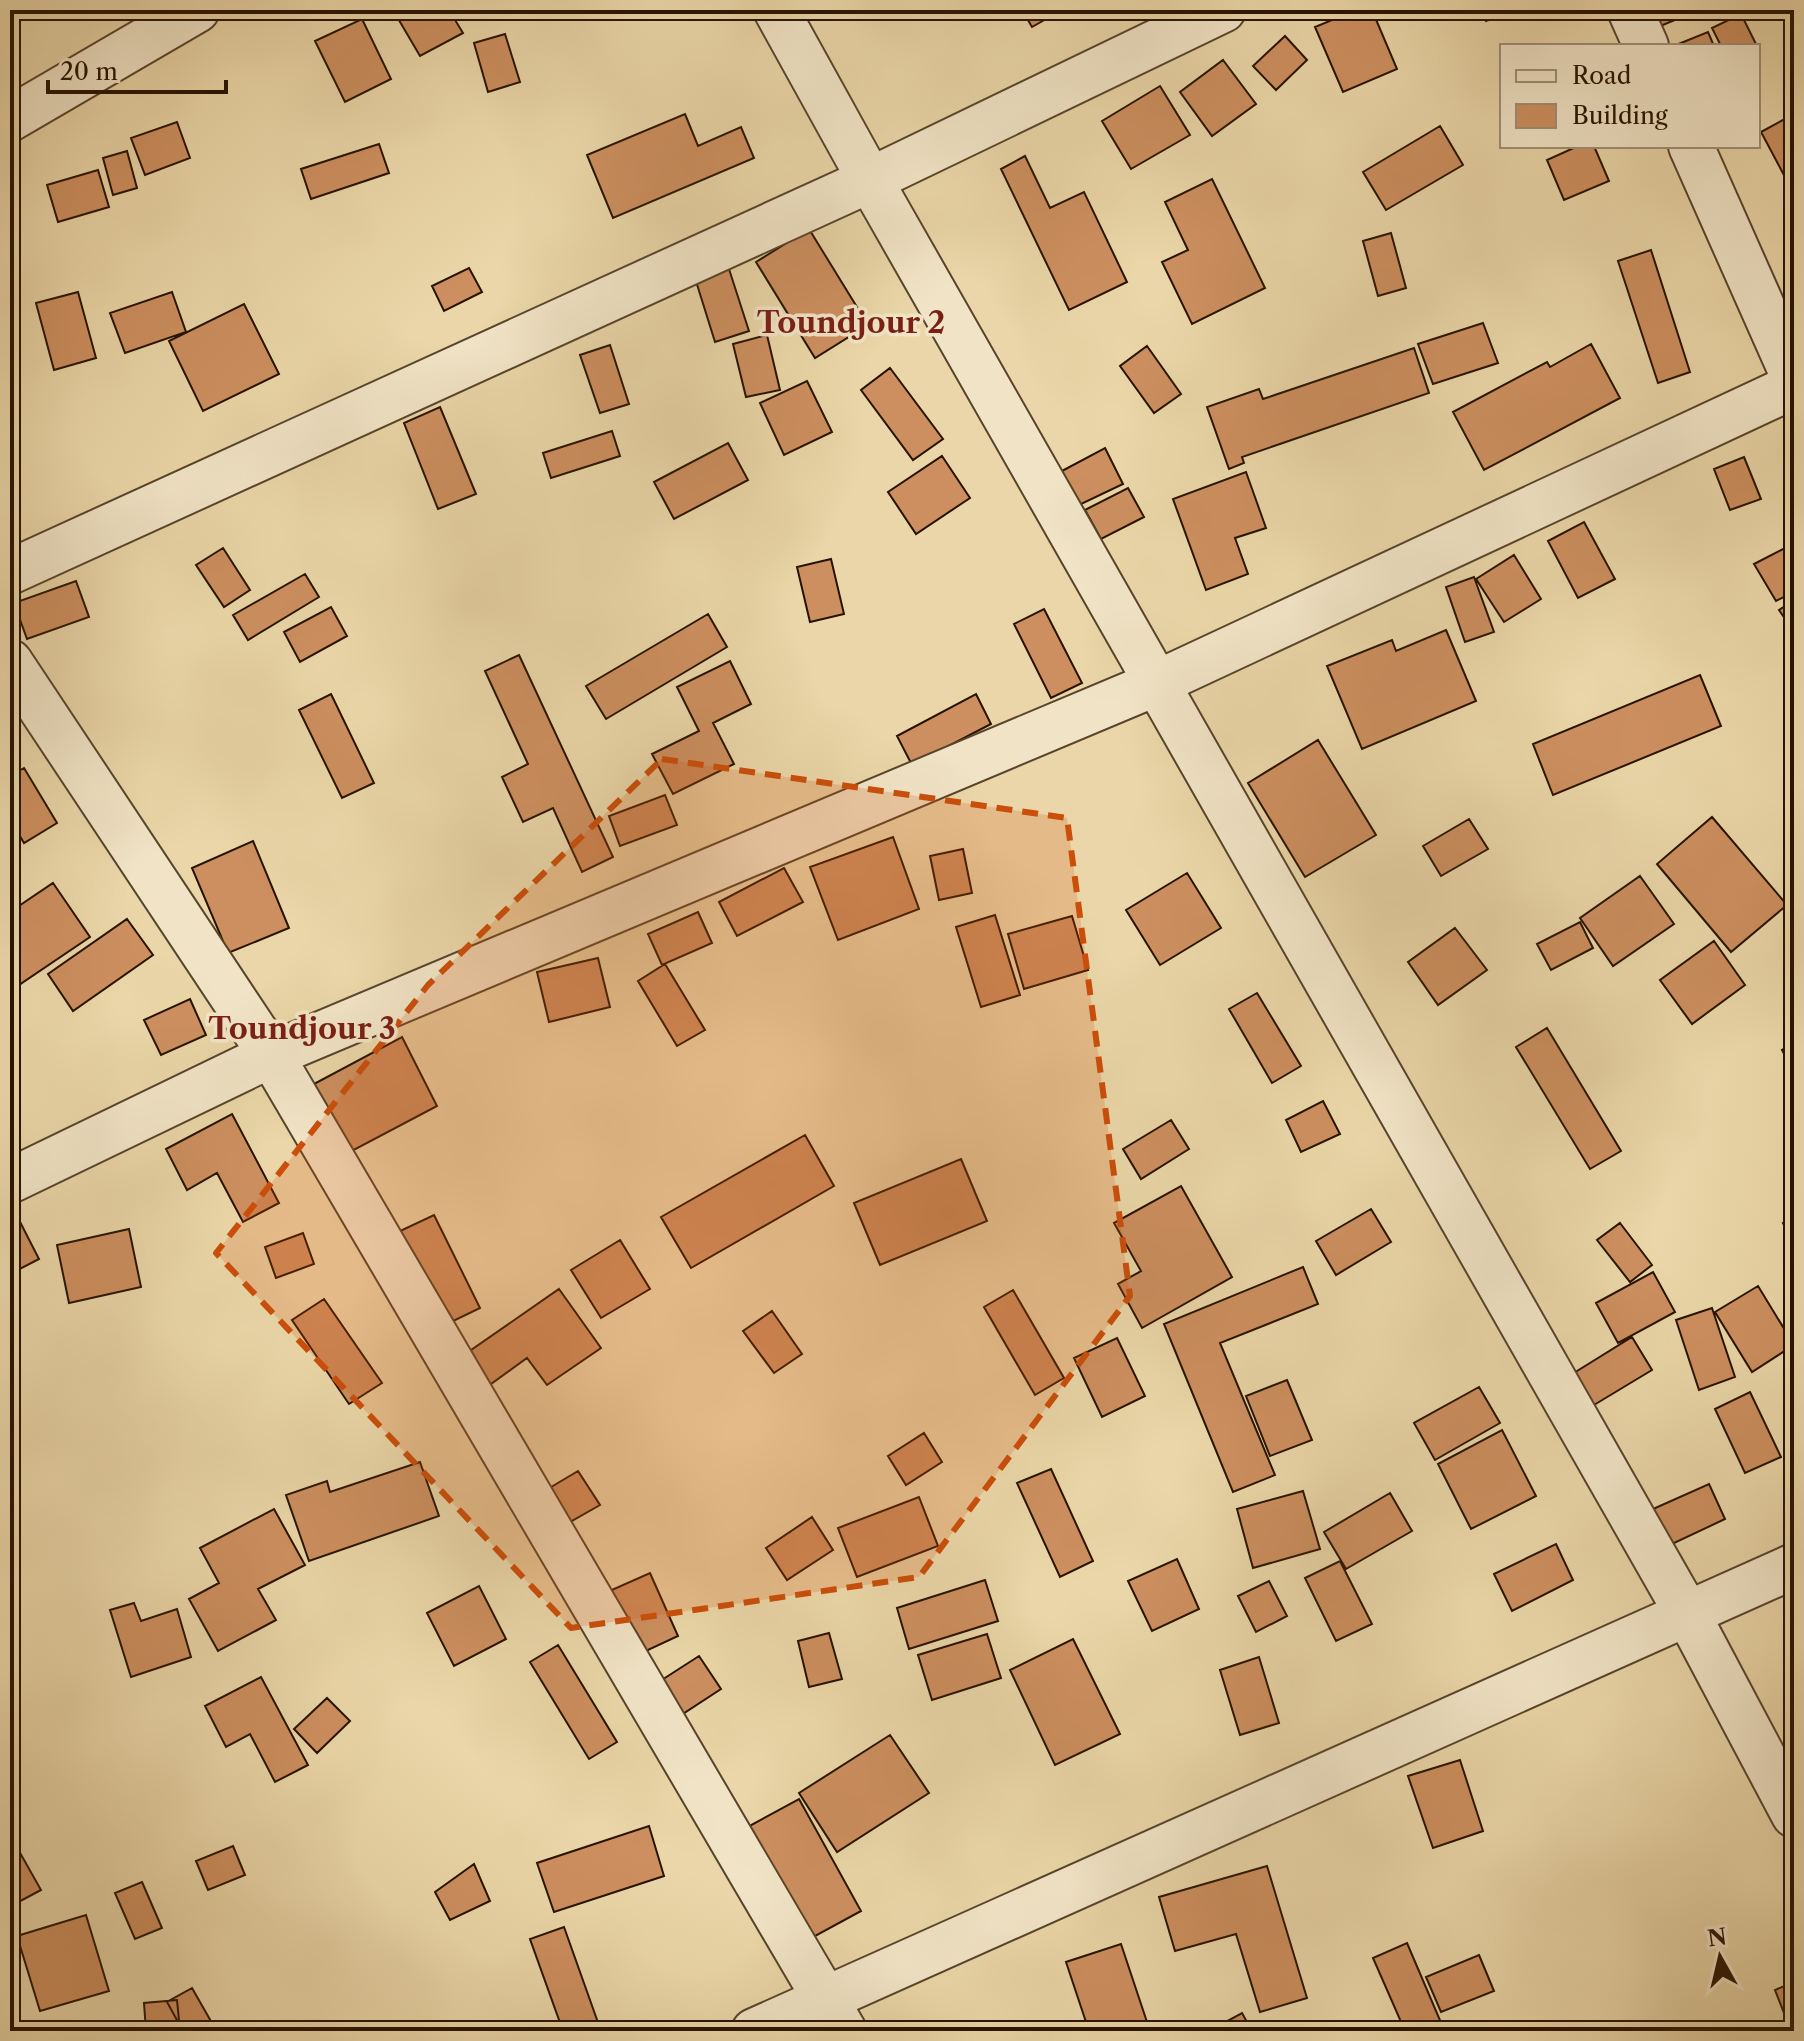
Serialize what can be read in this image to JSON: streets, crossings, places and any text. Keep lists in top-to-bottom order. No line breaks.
{"districts":["Toundjour 2","Toundjour 3"],"legend":["Road","Building"],"scale_bar":"20 m","north":"top"}
